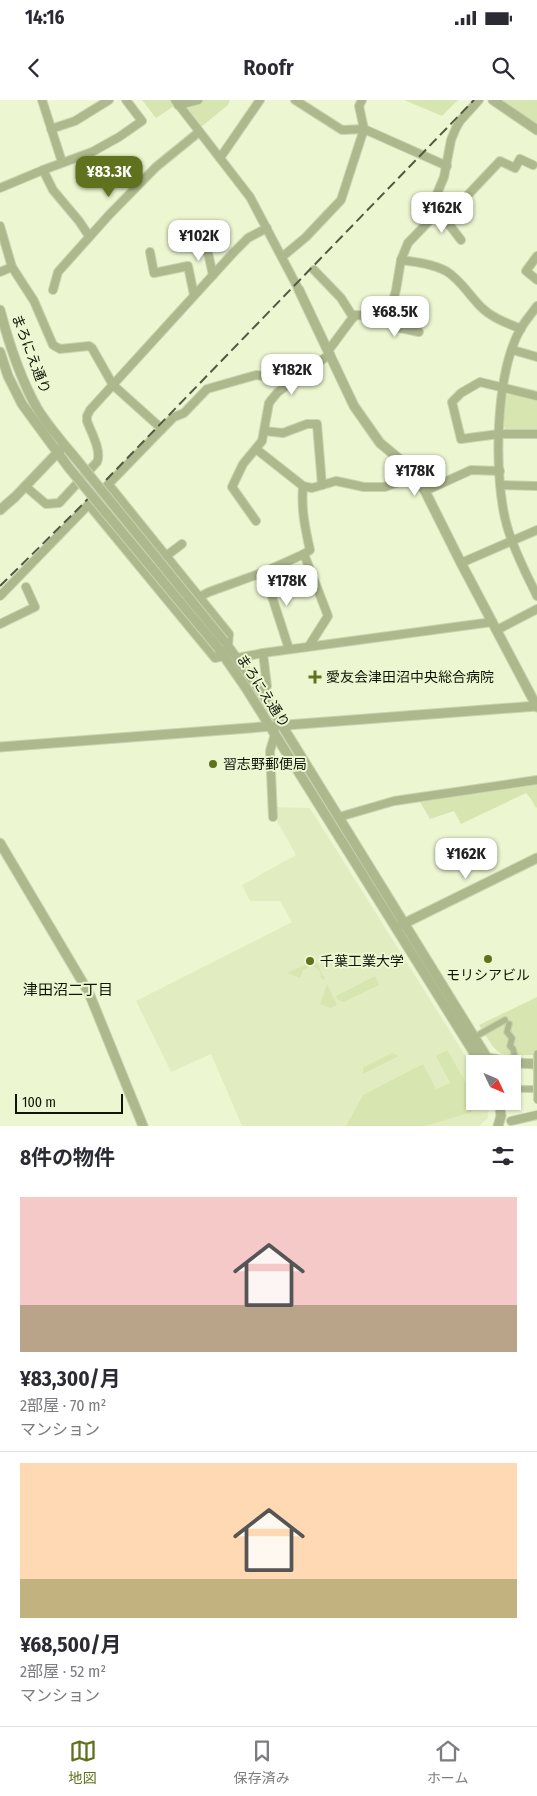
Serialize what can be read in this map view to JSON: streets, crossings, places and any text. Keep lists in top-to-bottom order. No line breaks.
{"streets":{"street":["まろにえ通り"]},"districts":["津田沼二丁目"],"places":{"health":["愛友会津田沼中央総合病院"],"other":["習志野郵便局","モリシアビル","千葉工業大学"]},"scale_bar":"100 m","north":"bottom right","page":{"status":"14:16","header":"Roofr","price":["¥83.3K","¥162K","¥102K","¥68.5K","¥182K","¥178K","¥178K","¥162K"],"scale":"100 m","heading":"8件の物件","list":[{"name":"¥83,300/月","note":"2部屋 · 70 m² · マンション"},{"name":"¥68,500/月","note":"2部屋 · 52 m² · マンション"}],"tabs":["地図","保存済み","ホーム"]}}
